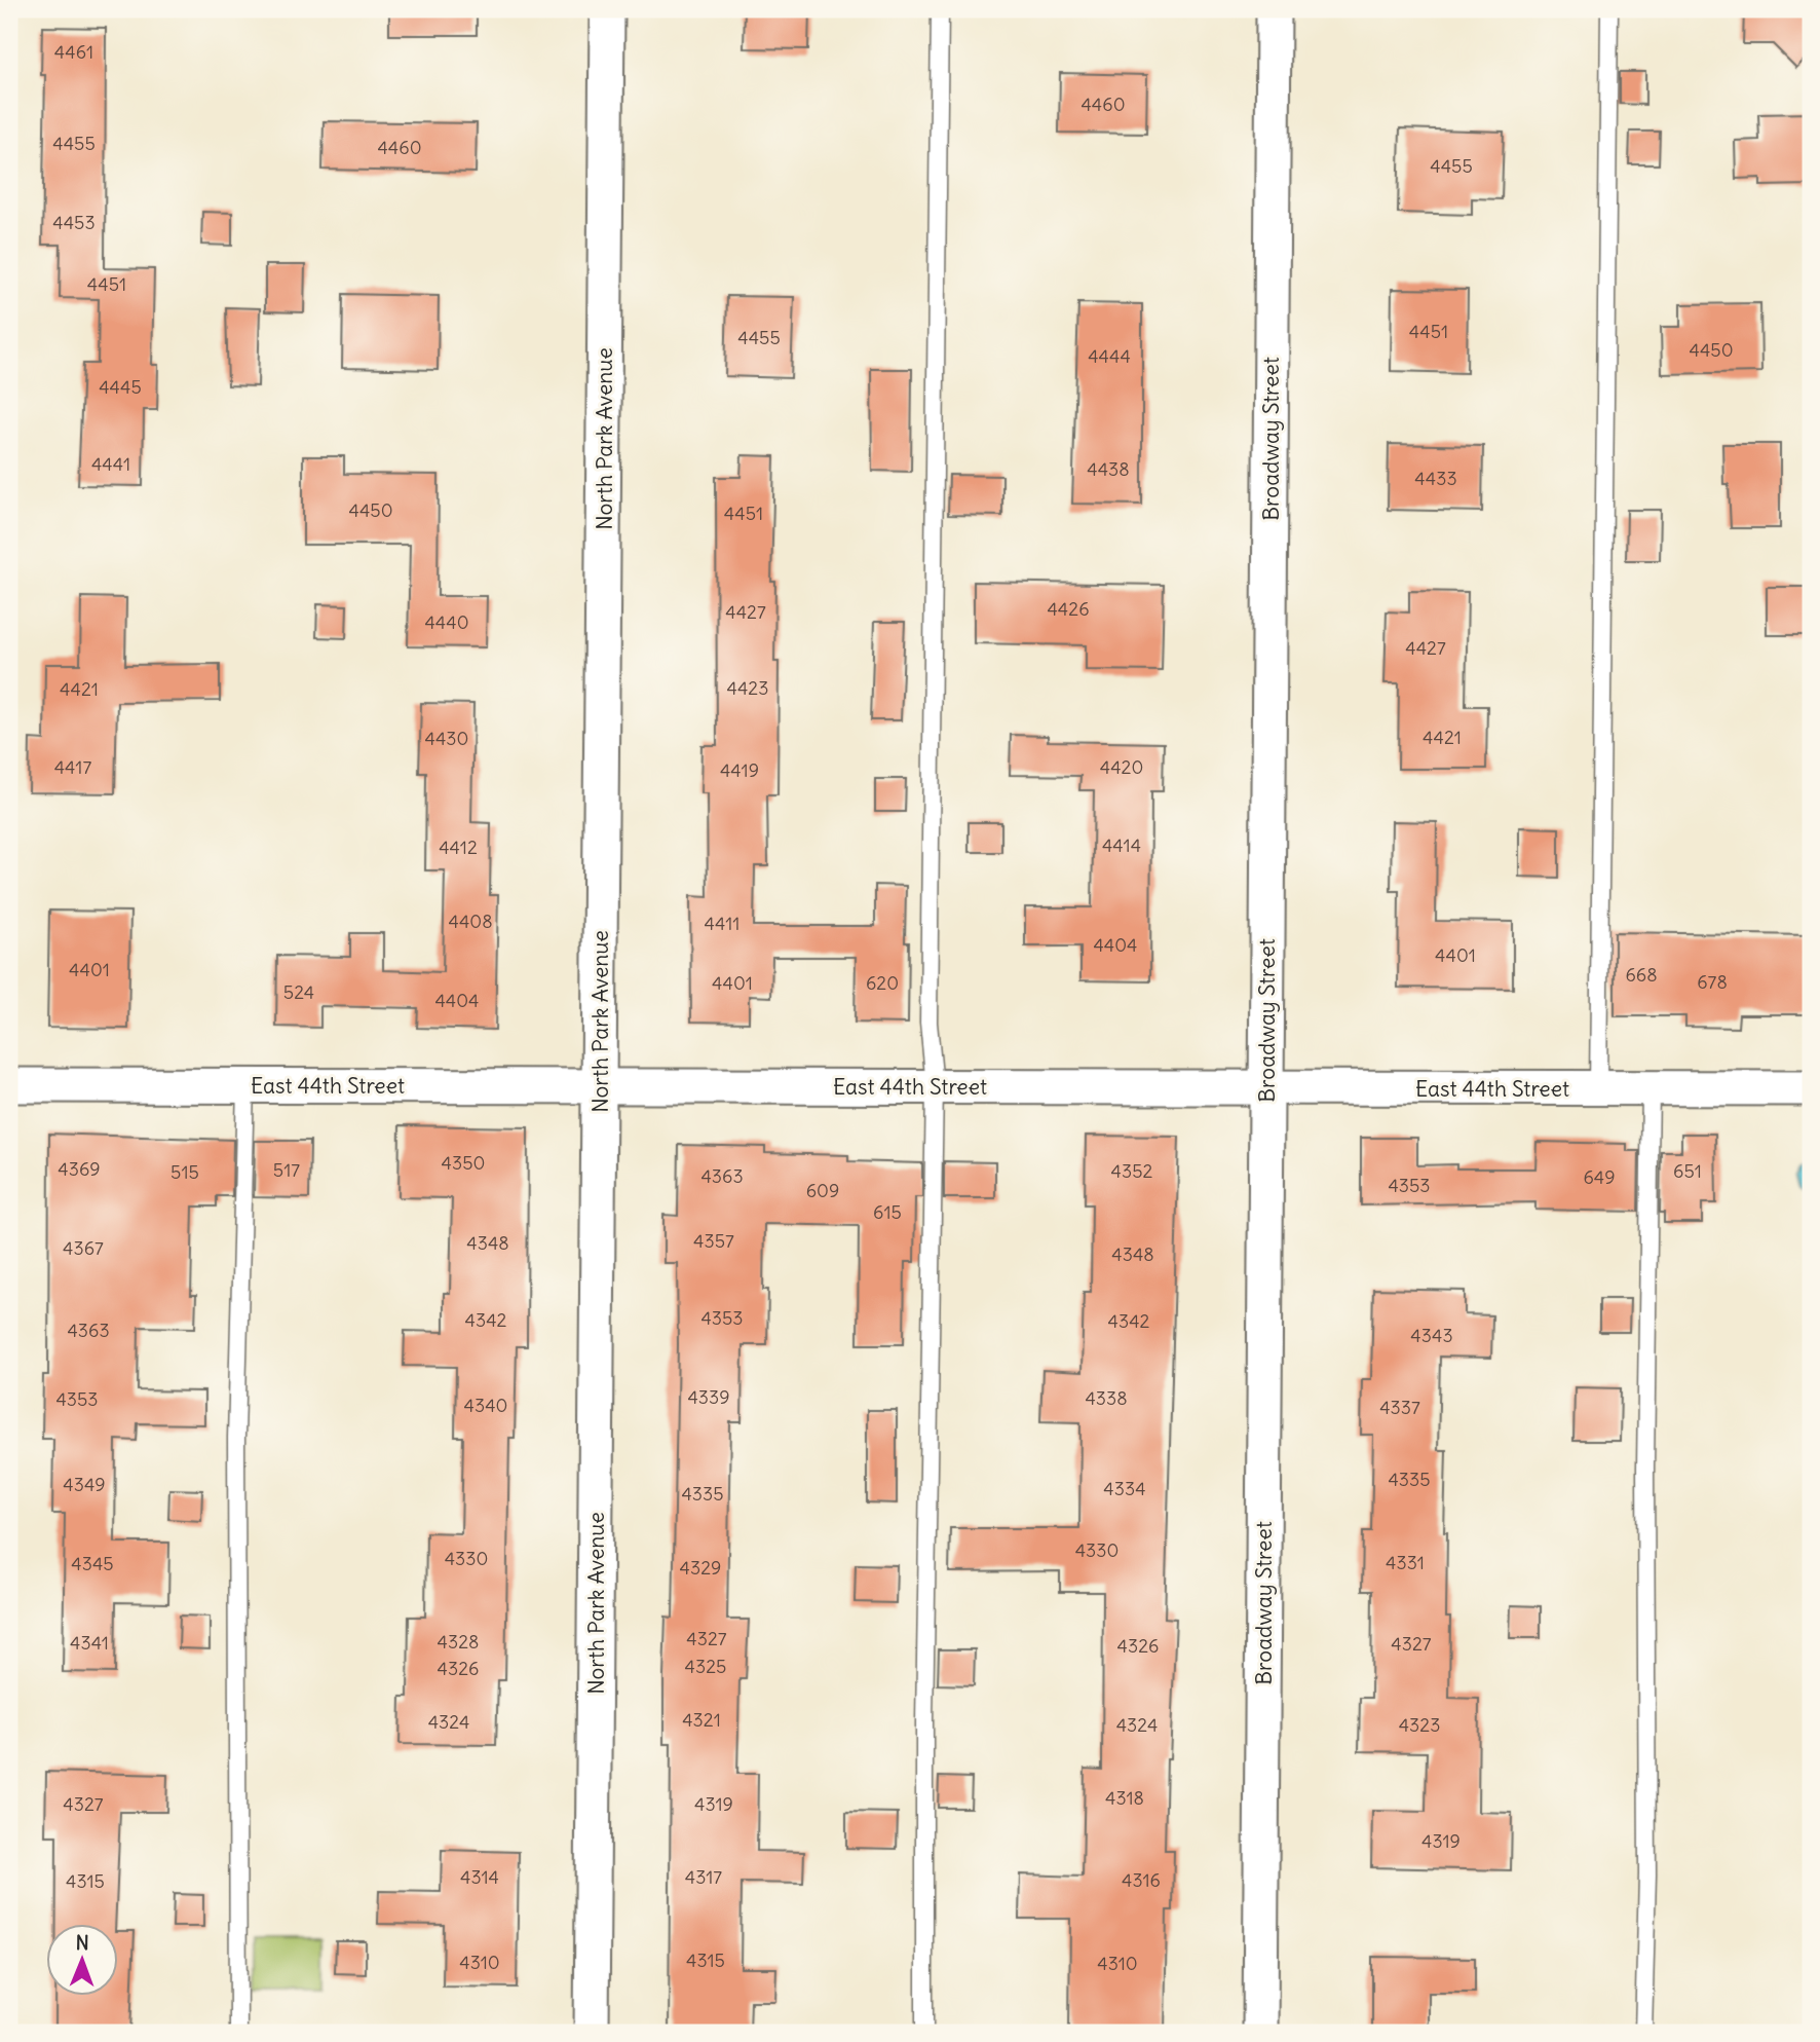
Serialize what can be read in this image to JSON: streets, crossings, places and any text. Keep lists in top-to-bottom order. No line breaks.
{"streets":{"street":["North Park Avenue","Broadway Street","East 44th Street"]},"crossings":[["North Park Avenue","East 44th Street"],["Broadway Street","East 44th Street"]],"house_numbers":["4461","4460","4455","4460","4455","4453","4451","4451","4455","4450","4444","4445","4441","4438","4433","4450","4451","4426","4427","4440","4427","4423","4421","4421","4430","4417","4420","4419","4414","4412","4408","4411","4404","4401","4401","668","678","4401","620","524","4404","4350","4369","517","4352","651","515","4363","649","4353","609","615","4357","4348","4367","4348","4353","4342","4342","4363","4343","4339","4338","4353","4340","4337","4335","4349","4334","4335","4330","4330","4331","4345","4329","4327","4328","4341","4327","4326","4325","4326","4321","4324","4324","4323","4318","4327","4319","4319","4314","4317","4316","4315","4315","4310","4310"],"north":"top"}
